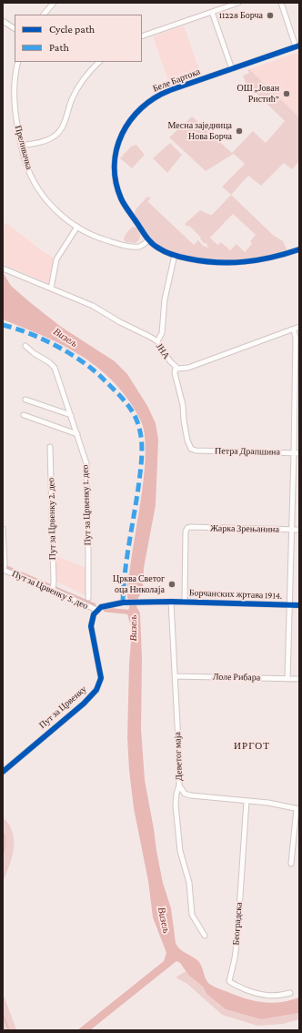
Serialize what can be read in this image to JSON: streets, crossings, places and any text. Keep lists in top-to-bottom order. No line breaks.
{"streets":{"street":["Беле Бартока","Преливачка","ЈНА","Петра Драпшина","Пут за Црвенку 1. део","Пут за Црвенку 2. део","Жарка Зрењанина","Пут за Црвенку 5. део","Борчанских жртава 1914.","Лоле Рибара","Пут за Црвенку","Деветог маја","Београдска"]},"crossings":[["Беле Бартока","Преливачка"],["ЈНА","Петра Драпшина"],["Пут за Црвенку 2. део","Пут за Црвенку 5. део"],["Жарка Зрењанина","Борчанских жртава 1914."],["Пут за Црвенку 5. део","Борчанских жртава 1914."],["Пут за Црвенку 5. део","Пут за Црвенку"],["Борчанских жртава 1914.","Пут за Црвенку"],["Борчанских жртава 1914.","Деветог маја"],["Лоле Рибара","Деветог маја"],["Деветог маја","Београдска"]],"districts":["ИРГОТ"],"water":["Визељ"],"places":["11228 Борча","ОШ „Јован Ристић”","Месна заједница Нова Борча","Црква Светог оца Николаја"],"legend":["Cycle path","Path"]}
